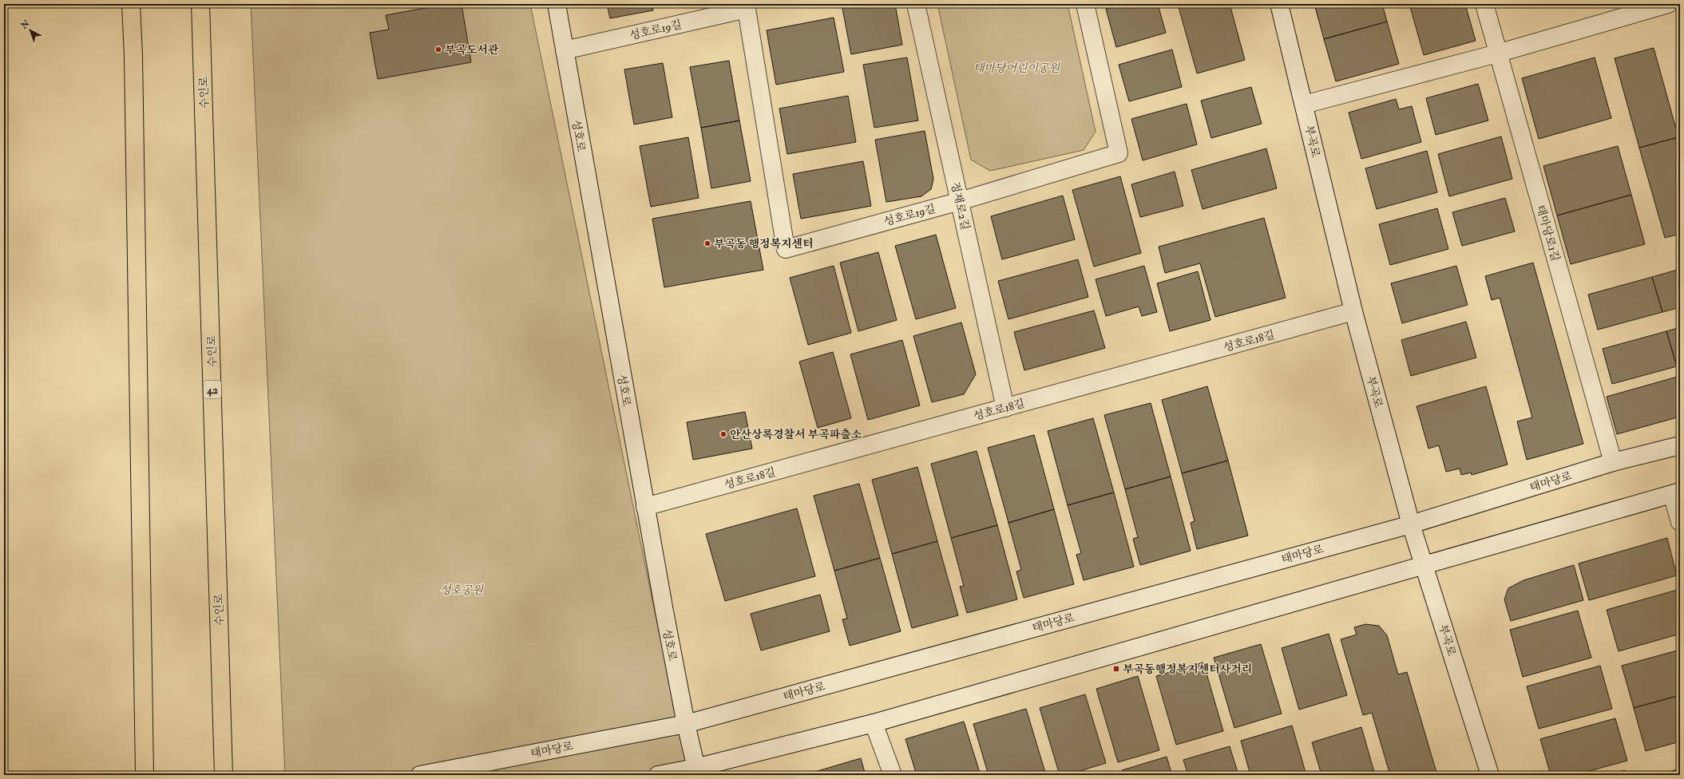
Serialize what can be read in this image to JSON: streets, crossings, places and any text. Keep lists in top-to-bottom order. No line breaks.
{"streets":{"main road":["수인로","42"],"street":["성호로19길","성호로","부곡로","정재로2길","태마당로1길","성호로18길","태마당로"]},"crossings":[["성호로19길","성호로"],["성호로19길","정재로2길"],["성호로","성호로18길"],["성호로","태마당로"],["부곡로","성호로18길"],["부곡로","태마당로"],["정재로2길","성호로18길"],["태마당로1길","태마당로"]],"parks":["태마당어린이공원","성호공원"],"places":{"other":["부곡도서관","부곡동 행정복지센터","안산상록경찰서 부곡파출소"],"transit":["부곡동행정복지센터사거리"]},"north":"top left"}
